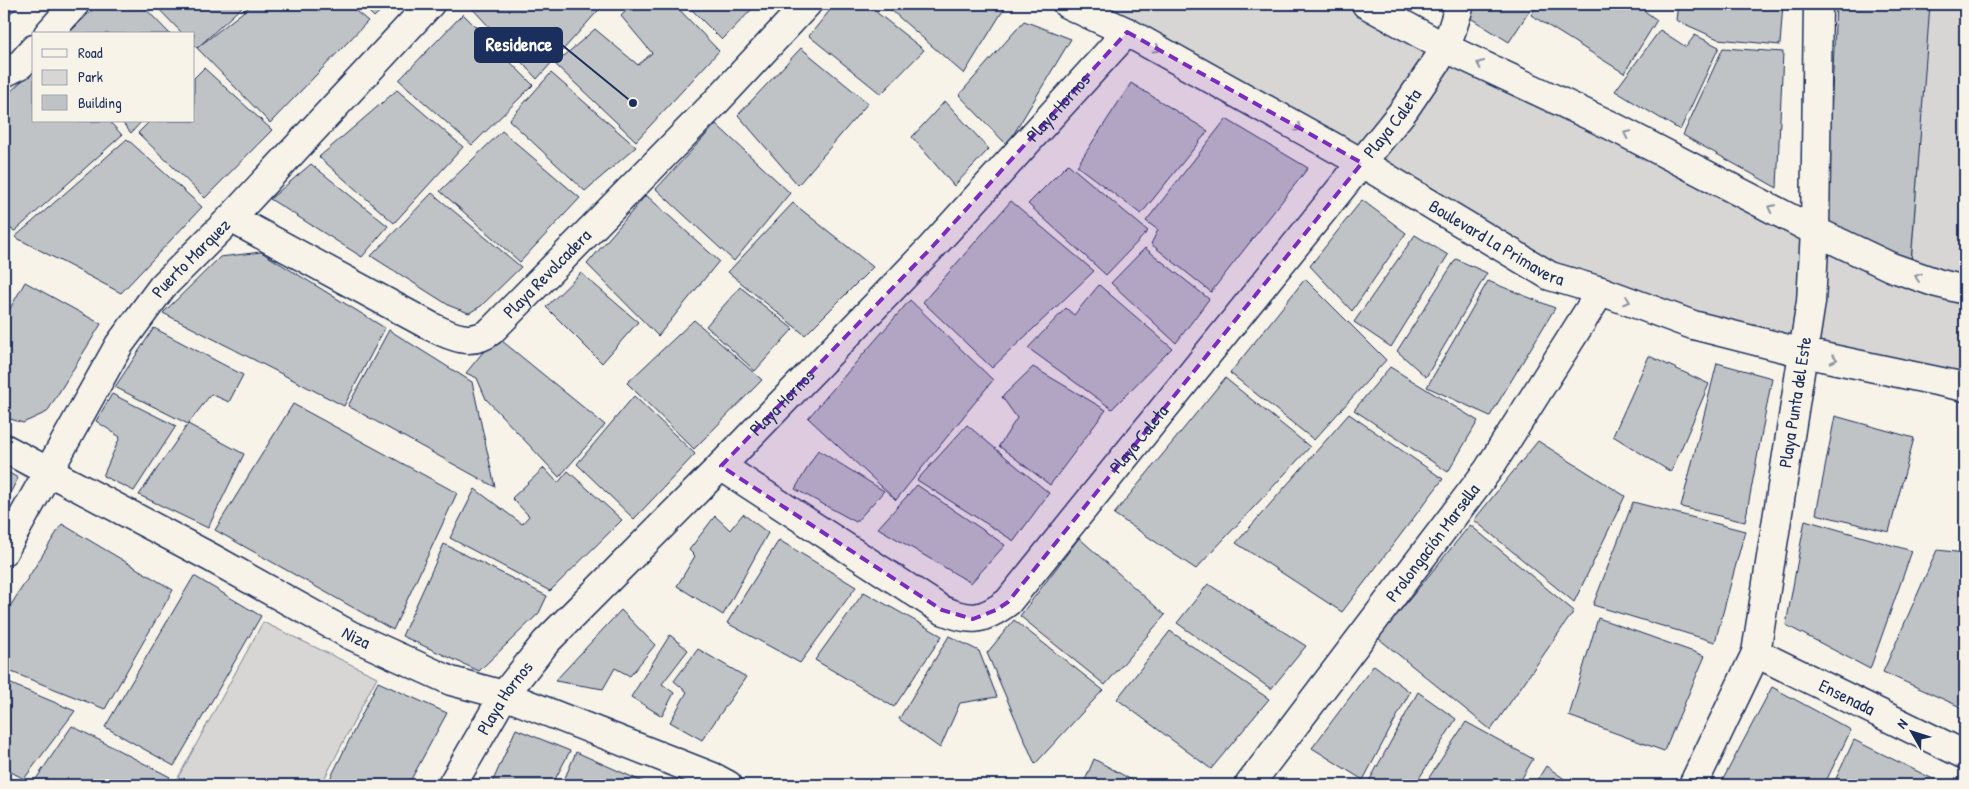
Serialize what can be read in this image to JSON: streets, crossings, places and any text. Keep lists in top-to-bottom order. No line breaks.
{"streets":{"street":["Playa Hornos","Playa Caleta","Boulevard La Primavera","Puerto Marquez","Playa Revolcadera","Playa Punta del Este","Prolongación Marsella","Niza","Ensenada"]},"crossings":[["Playa Hornos","Playa Caleta"],["Playa Hornos","Boulevard La Primavera"],["Playa Hornos","Niza"],["Playa Caleta","Boulevard La Primavera"],["Boulevard La Primavera","Playa Punta del Este"],["Boulevard La Primavera","Prolongación Marsella"],["Puerto Marquez","Playa Revolcadera"],["Puerto Marquez","Niza"],["Playa Punta del Este","Ensenada"]],"places":["Residence"],"legend":["Road","Park","Building"],"north":"top left"}
